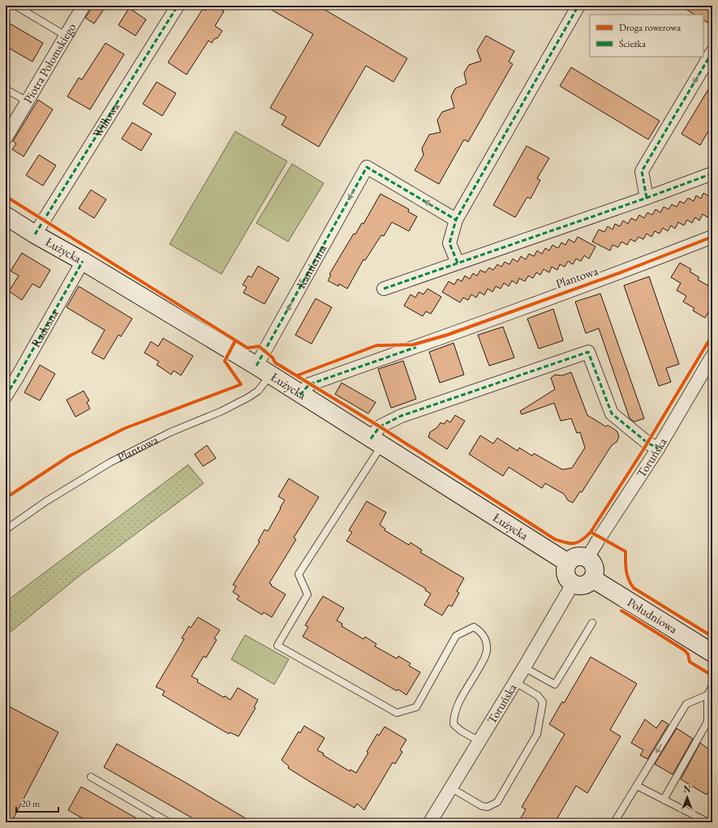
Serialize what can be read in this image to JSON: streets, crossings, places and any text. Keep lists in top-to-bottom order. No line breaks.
{"streets":{"street":["Piotra Połomskiego","Willowa","Łużycka","Kamienna","Plantowa","Radosna","Toruńska","Południowa"]},"crossings":[["Willowa","Łużycka"],["Łużycka","Kamienna"],["Łużycka","Plantowa"],["Łużycka","Radosna"],["Łużycka","Toruńska"],["Łużycka","Południowa"],["Kamienna","Plantowa"],["Toruńska","Południowa"]],"legend":["Droga rowerowa","Ścieżka"],"scale_bar":"20 m","north":"top"}
